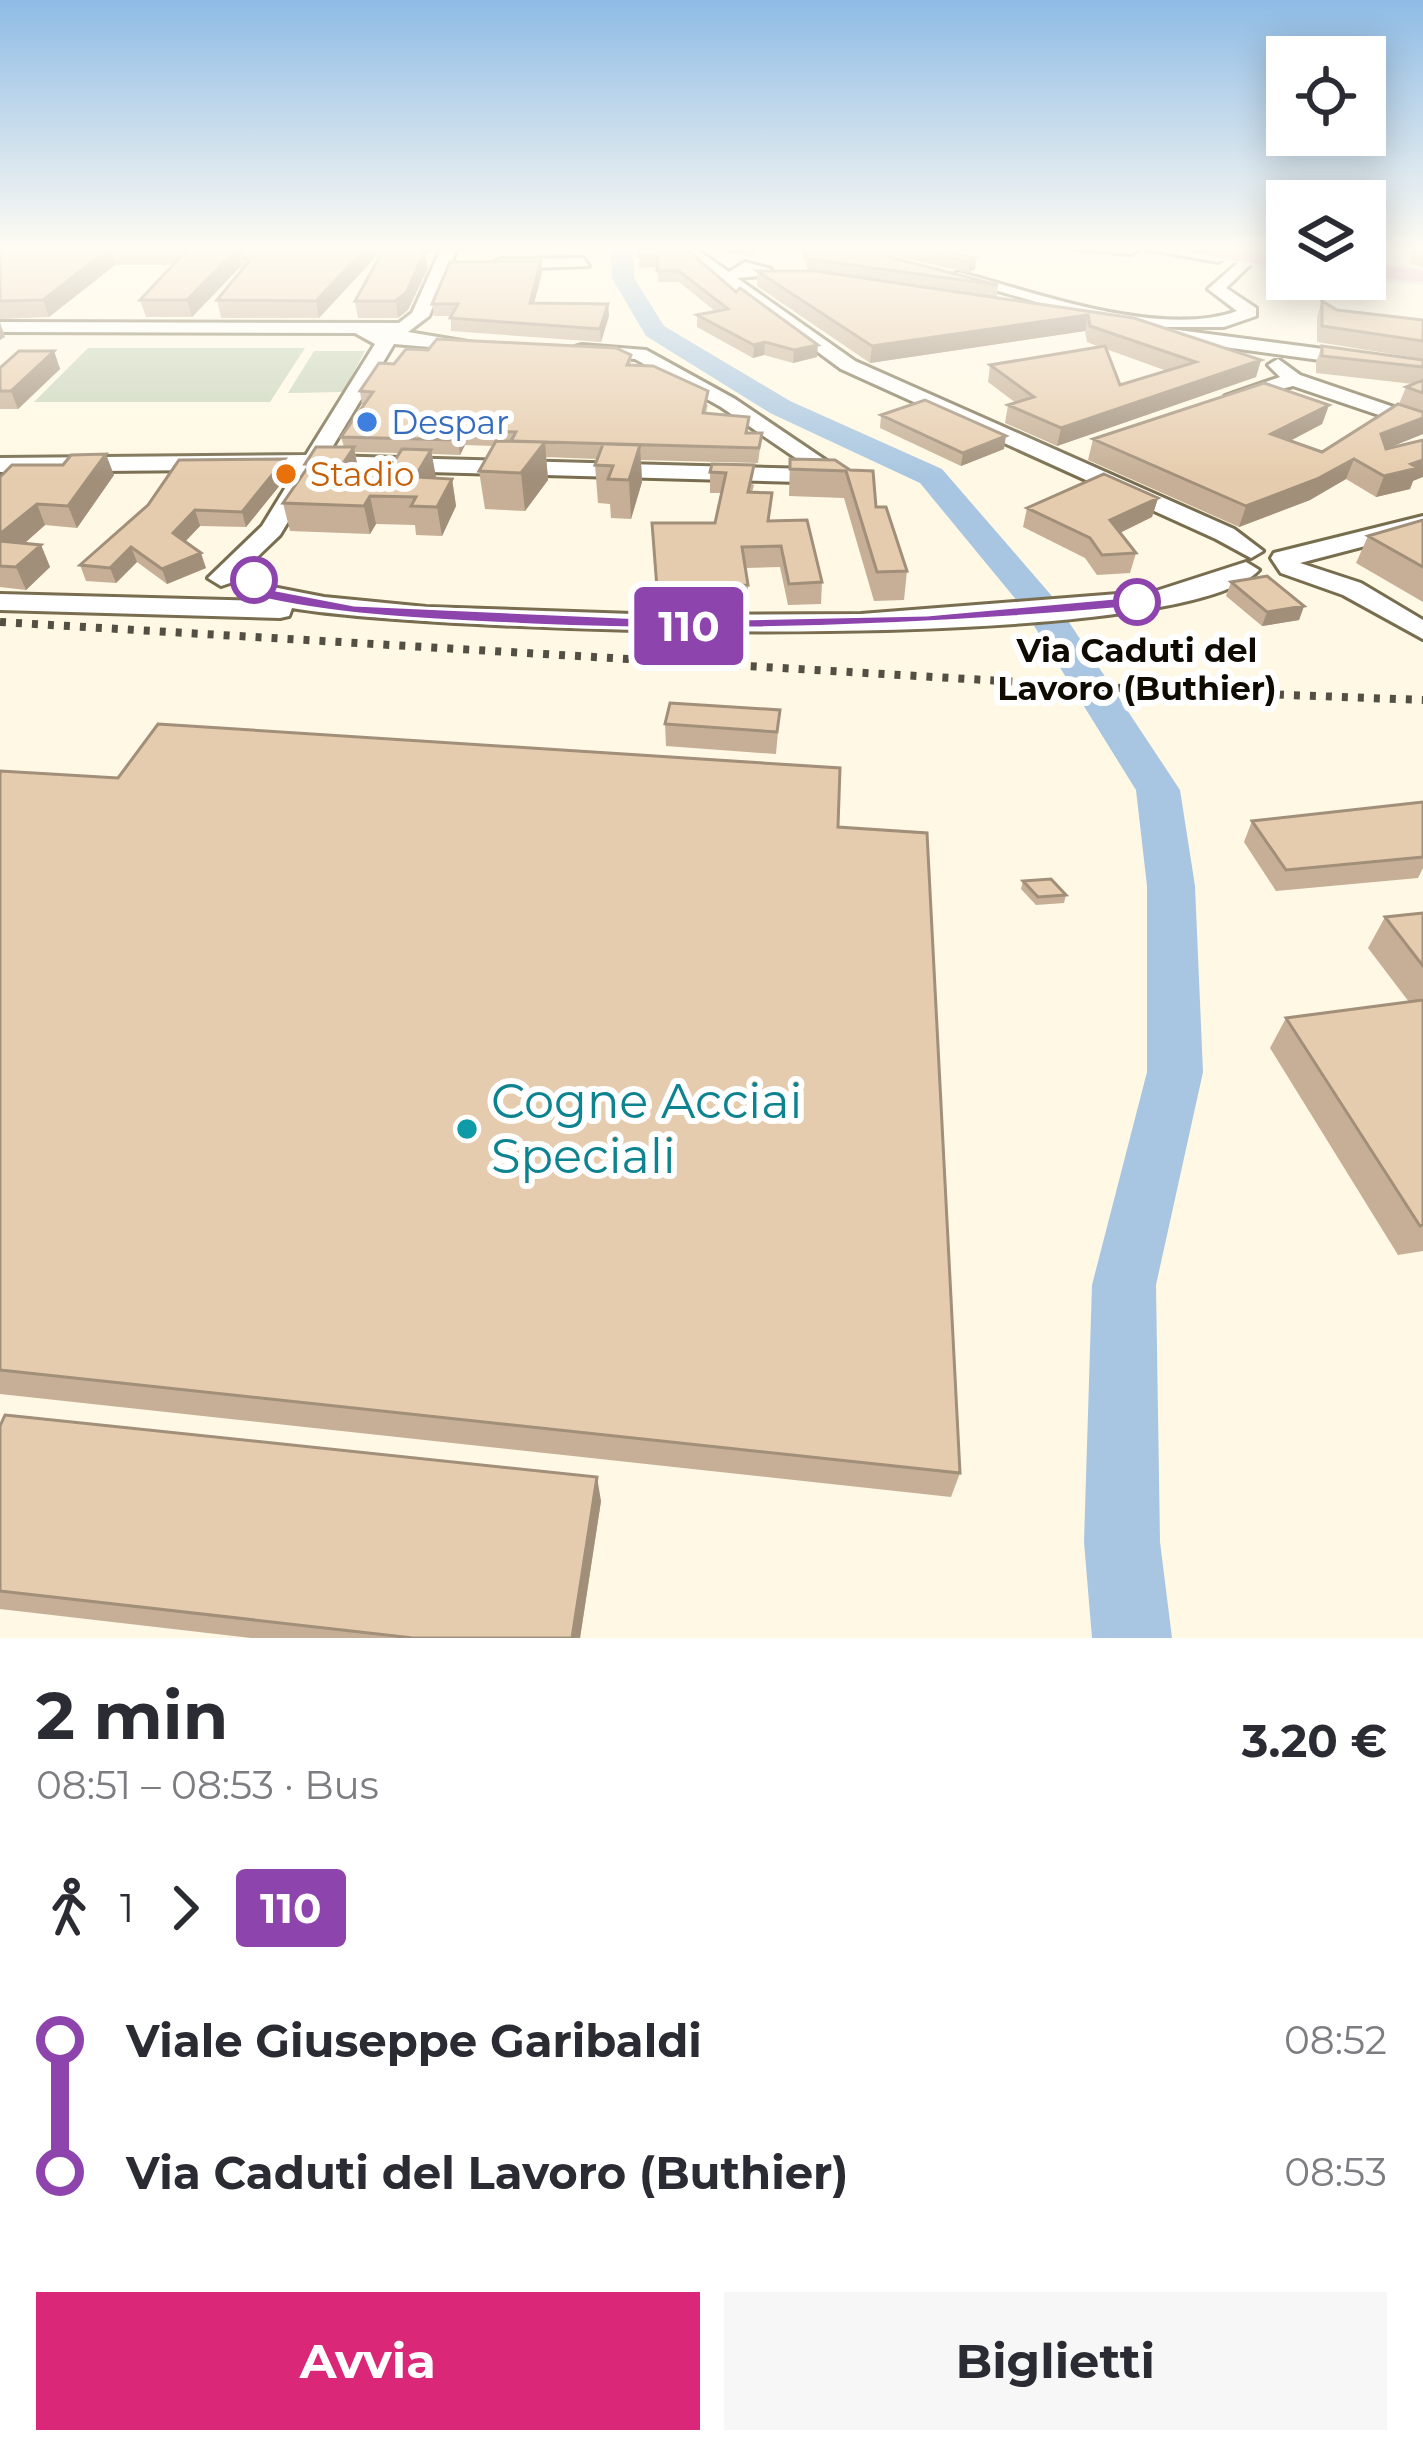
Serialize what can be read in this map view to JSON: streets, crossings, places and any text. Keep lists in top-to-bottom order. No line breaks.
{"places":["Despar","Stadio","Via Caduti del Lavoro (Buthier)","Cogne Acciai Speciali"],"lines":["bus line 110"],"page":{"on_map":"110","heading":["2 min","08:51 – 08:53 · Bus","3.20 €"],"legs":["1","110"],"list":[{"name":"Viale Giuseppe Garibaldi","value":"08:52"},{"name":"Via Caduti del Lavoro (Buthier)","value":"08:53"}],"buttons":["Avvia","Biglietti"]}}
